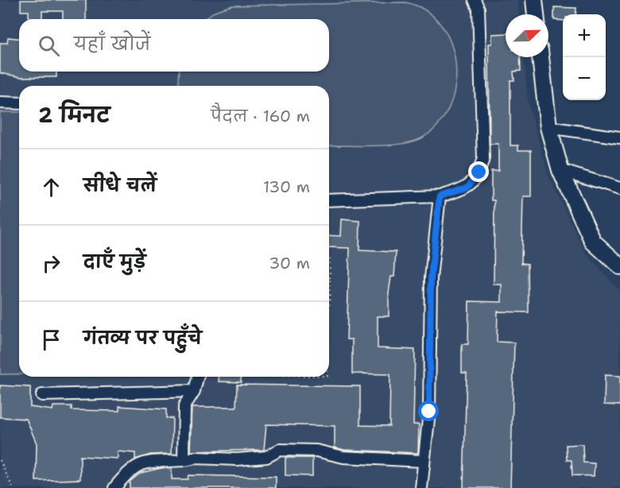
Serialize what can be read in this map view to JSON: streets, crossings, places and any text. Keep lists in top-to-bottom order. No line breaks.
{"north":"top right","page":{"map_buttons":["+","−"],"search":"यहाँ खोजें","heading":["2 मिनट","पैदल · 160 m"],"list":[["सीधे चलें","130 m"],["दाएँ मुड़ें","30 m"],"गंतव्य पर पहुँचे"]}}
